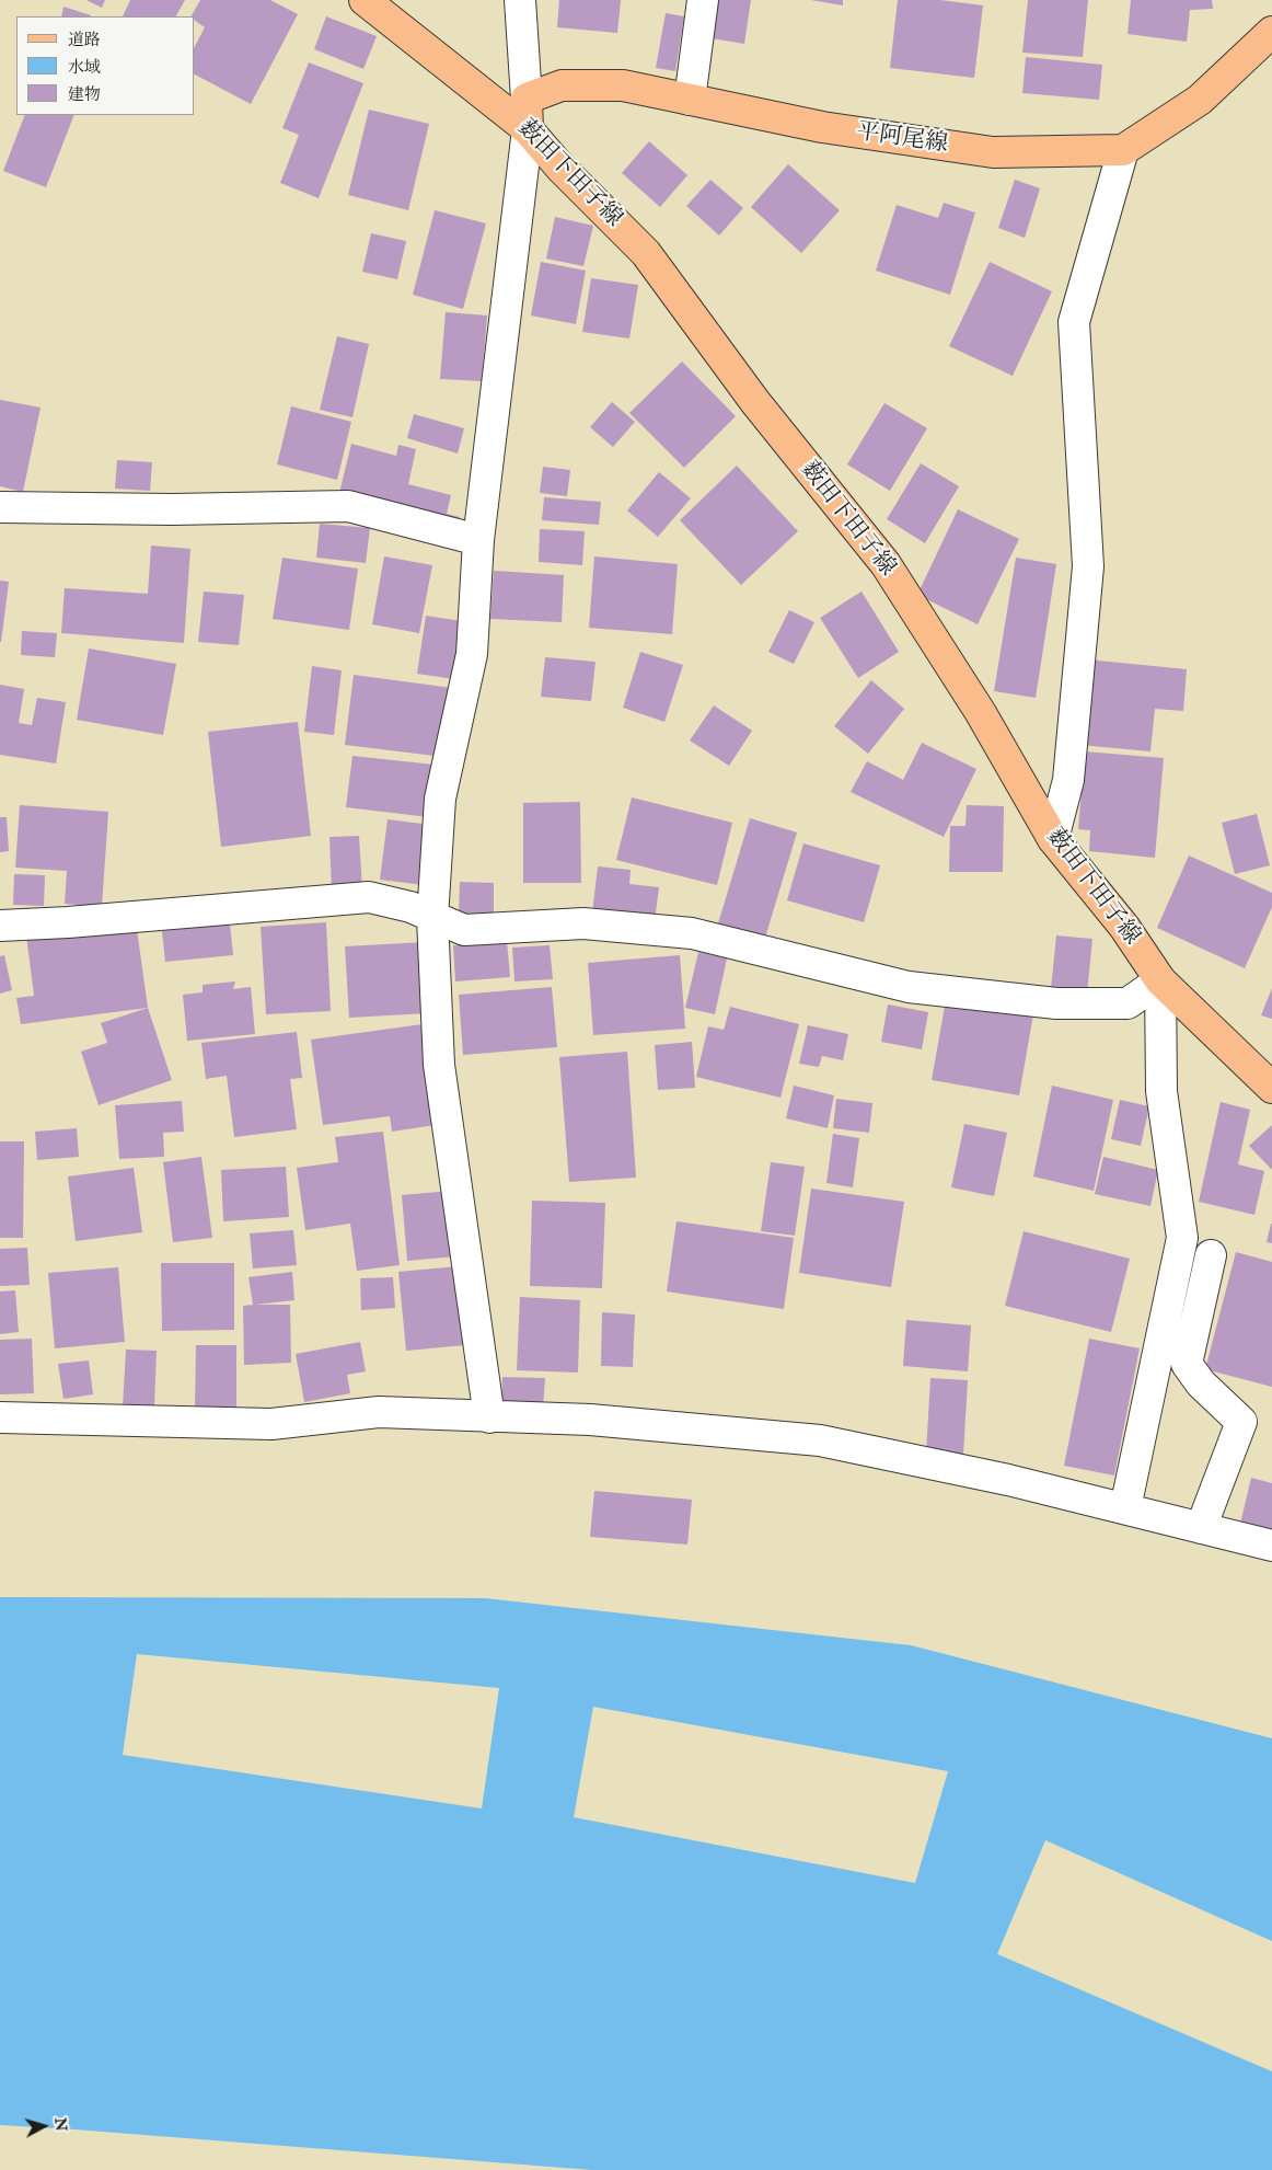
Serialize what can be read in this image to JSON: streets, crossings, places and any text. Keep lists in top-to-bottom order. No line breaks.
{"streets":{"main road":["平阿尾線","薮田下田子線"]},"legend":["道路","水域","建物"],"north":"right"}
